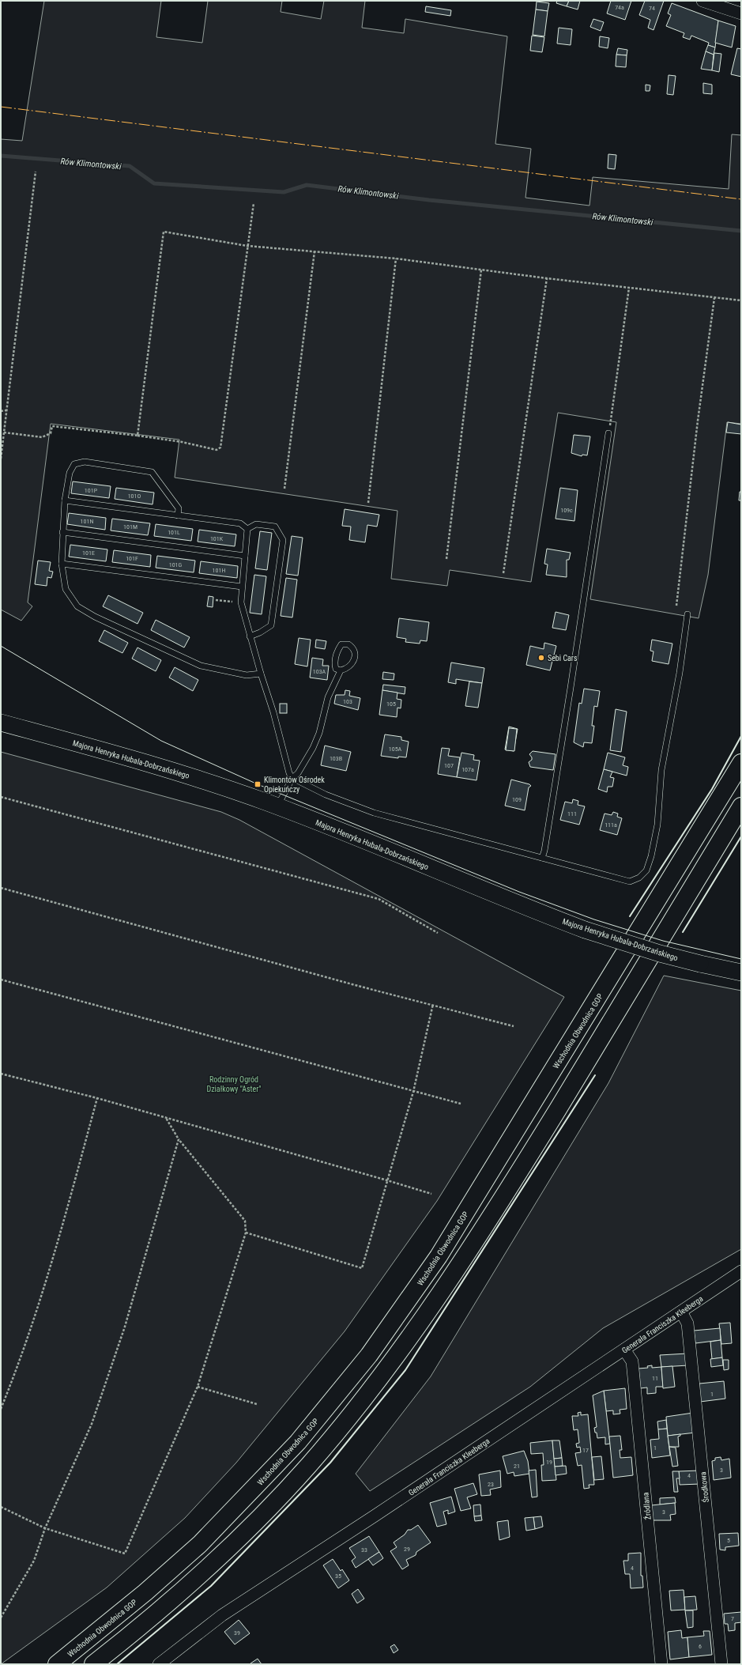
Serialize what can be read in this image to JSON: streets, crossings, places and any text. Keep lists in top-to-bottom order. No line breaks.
{"streets":{"highway":["Wschodnia Obwodnica GOP"],"street":["Majora Henryka Hubala-Dobrzańskiego","Generała Franciszka Kleeberga","Środkowa","Źródlana"]},"crossings":[["Generała Franciszka Kleeberga","Środkowa"],["Generała Franciszka Kleeberga","Źródlana"]],"water":["Rów Klimontowski"],"parks":["Rodzinny Ogród Działkowy \"Aster\""],"places":{"other":["Sebi Cars"],"transit":["Klimontów Ośrodek Opiekuńczy"]},"house_numbers":["74a","74","101P","101O","109c","101N","101M","101L","101K","101E","101F","101G","101H","103A","103","105","105A","103B","107","107a","109","111","111a","11","1","1","17","19","21","3","4","23","3","5","29","33","4","35","7","39","6"]}
